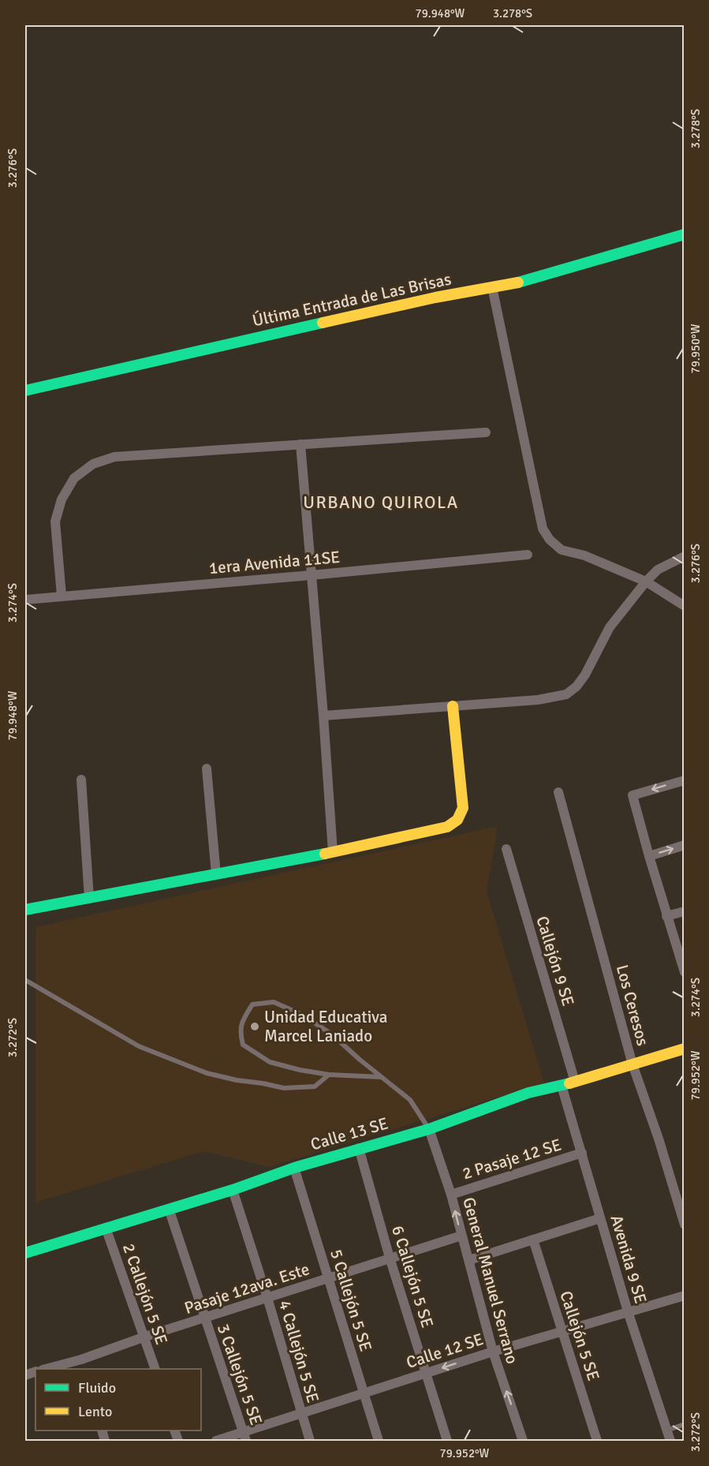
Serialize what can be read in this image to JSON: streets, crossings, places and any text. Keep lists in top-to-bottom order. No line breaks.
{"streets":{"street":["Última Entrada de Las Brisas","1era Avenida 11SE","Callejón 9 SE","Los Ceresos","Calle 13 SE","2 Pasaje 12 SE","Avenida 9 SE","6 Callejón 5 SE","General Manuel Serrano","Pasaje 12ava. Este","2 Callejón 5 SE","5 Callejón 5 SE","Callejón 5 SE","Calle 12 SE","4 Callejón 5 SE","3 Callejón 5 SE"]},"crossings":[["Callejón 9 SE","Calle 13 SE"],["Los Ceresos","Calle 13 SE"],["Calle 13 SE","Avenida 9 SE"],["Calle 13 SE","6 Callejón 5 SE"],["Calle 13 SE","General Manuel Serrano"],["Calle 13 SE","2 Callejón 5 SE"],["Calle 13 SE","5 Callejón 5 SE"],["Calle 13 SE","4 Callejón 5 SE"],["Calle 13 SE","3 Callejón 5 SE"],["2 Pasaje 12 SE","Avenida 9 SE"],["2 Pasaje 12 SE","General Manuel Serrano"],["Avenida 9 SE","Calle 12 SE"],["6 Callejón 5 SE","Pasaje 12ava. Este"],["6 Callejón 5 SE","Calle 12 SE"],["General Manuel Serrano","Pasaje 12ava. Este"],["General Manuel Serrano","Calle 12 SE"],["Pasaje 12ava. Este","2 Callejón 5 SE"],["Pasaje 12ava. Este","5 Callejón 5 SE"],["Pasaje 12ava. Este","4 Callejón 5 SE"],["Pasaje 12ava. Este","3 Callejón 5 SE"],["5 Callejón 5 SE","Calle 12 SE"],["Callejón 5 SE","Calle 12 SE"],["Calle 12 SE","4 Callejón 5 SE"],["Calle 12 SE","3 Callejón 5 SE"]],"one_way":["General Manuel Serrano"],"districts":["URBANO QUIROLA"],"places":["Unidad Educativa Marcel Laniado"],"legend":["Fluido","Lento"],"coordinates":["79.948°W","3.278°S","3.276°S","79.950°W","3.274°S","3.272°S","79.952°W"]}
